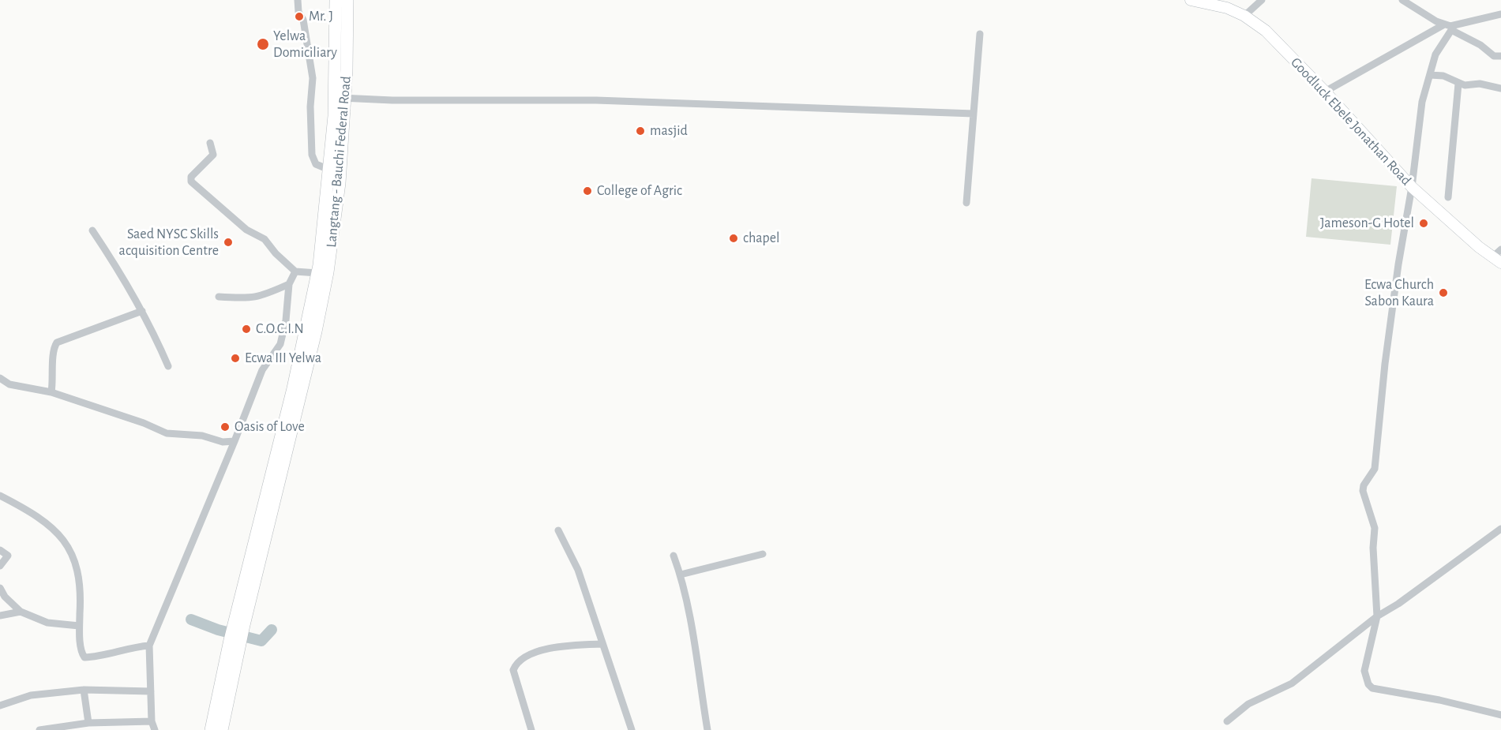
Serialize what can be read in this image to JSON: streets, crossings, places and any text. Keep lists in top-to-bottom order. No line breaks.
{"streets":{"main road":["Goodluck Ebele Jonathan Road","Langtang - Bauchi Federal Road"]},"places":["Mr. J","Yelwa Domiciliary","masjid","College of Agric","Jameson-G Hotel","chapel","Saed NYSC Skills acquisition Centre","Ecwa Church Sabon Kaura","C.O.C.I.N","Ecwa III Yelwa","Oasis of Love"]}
